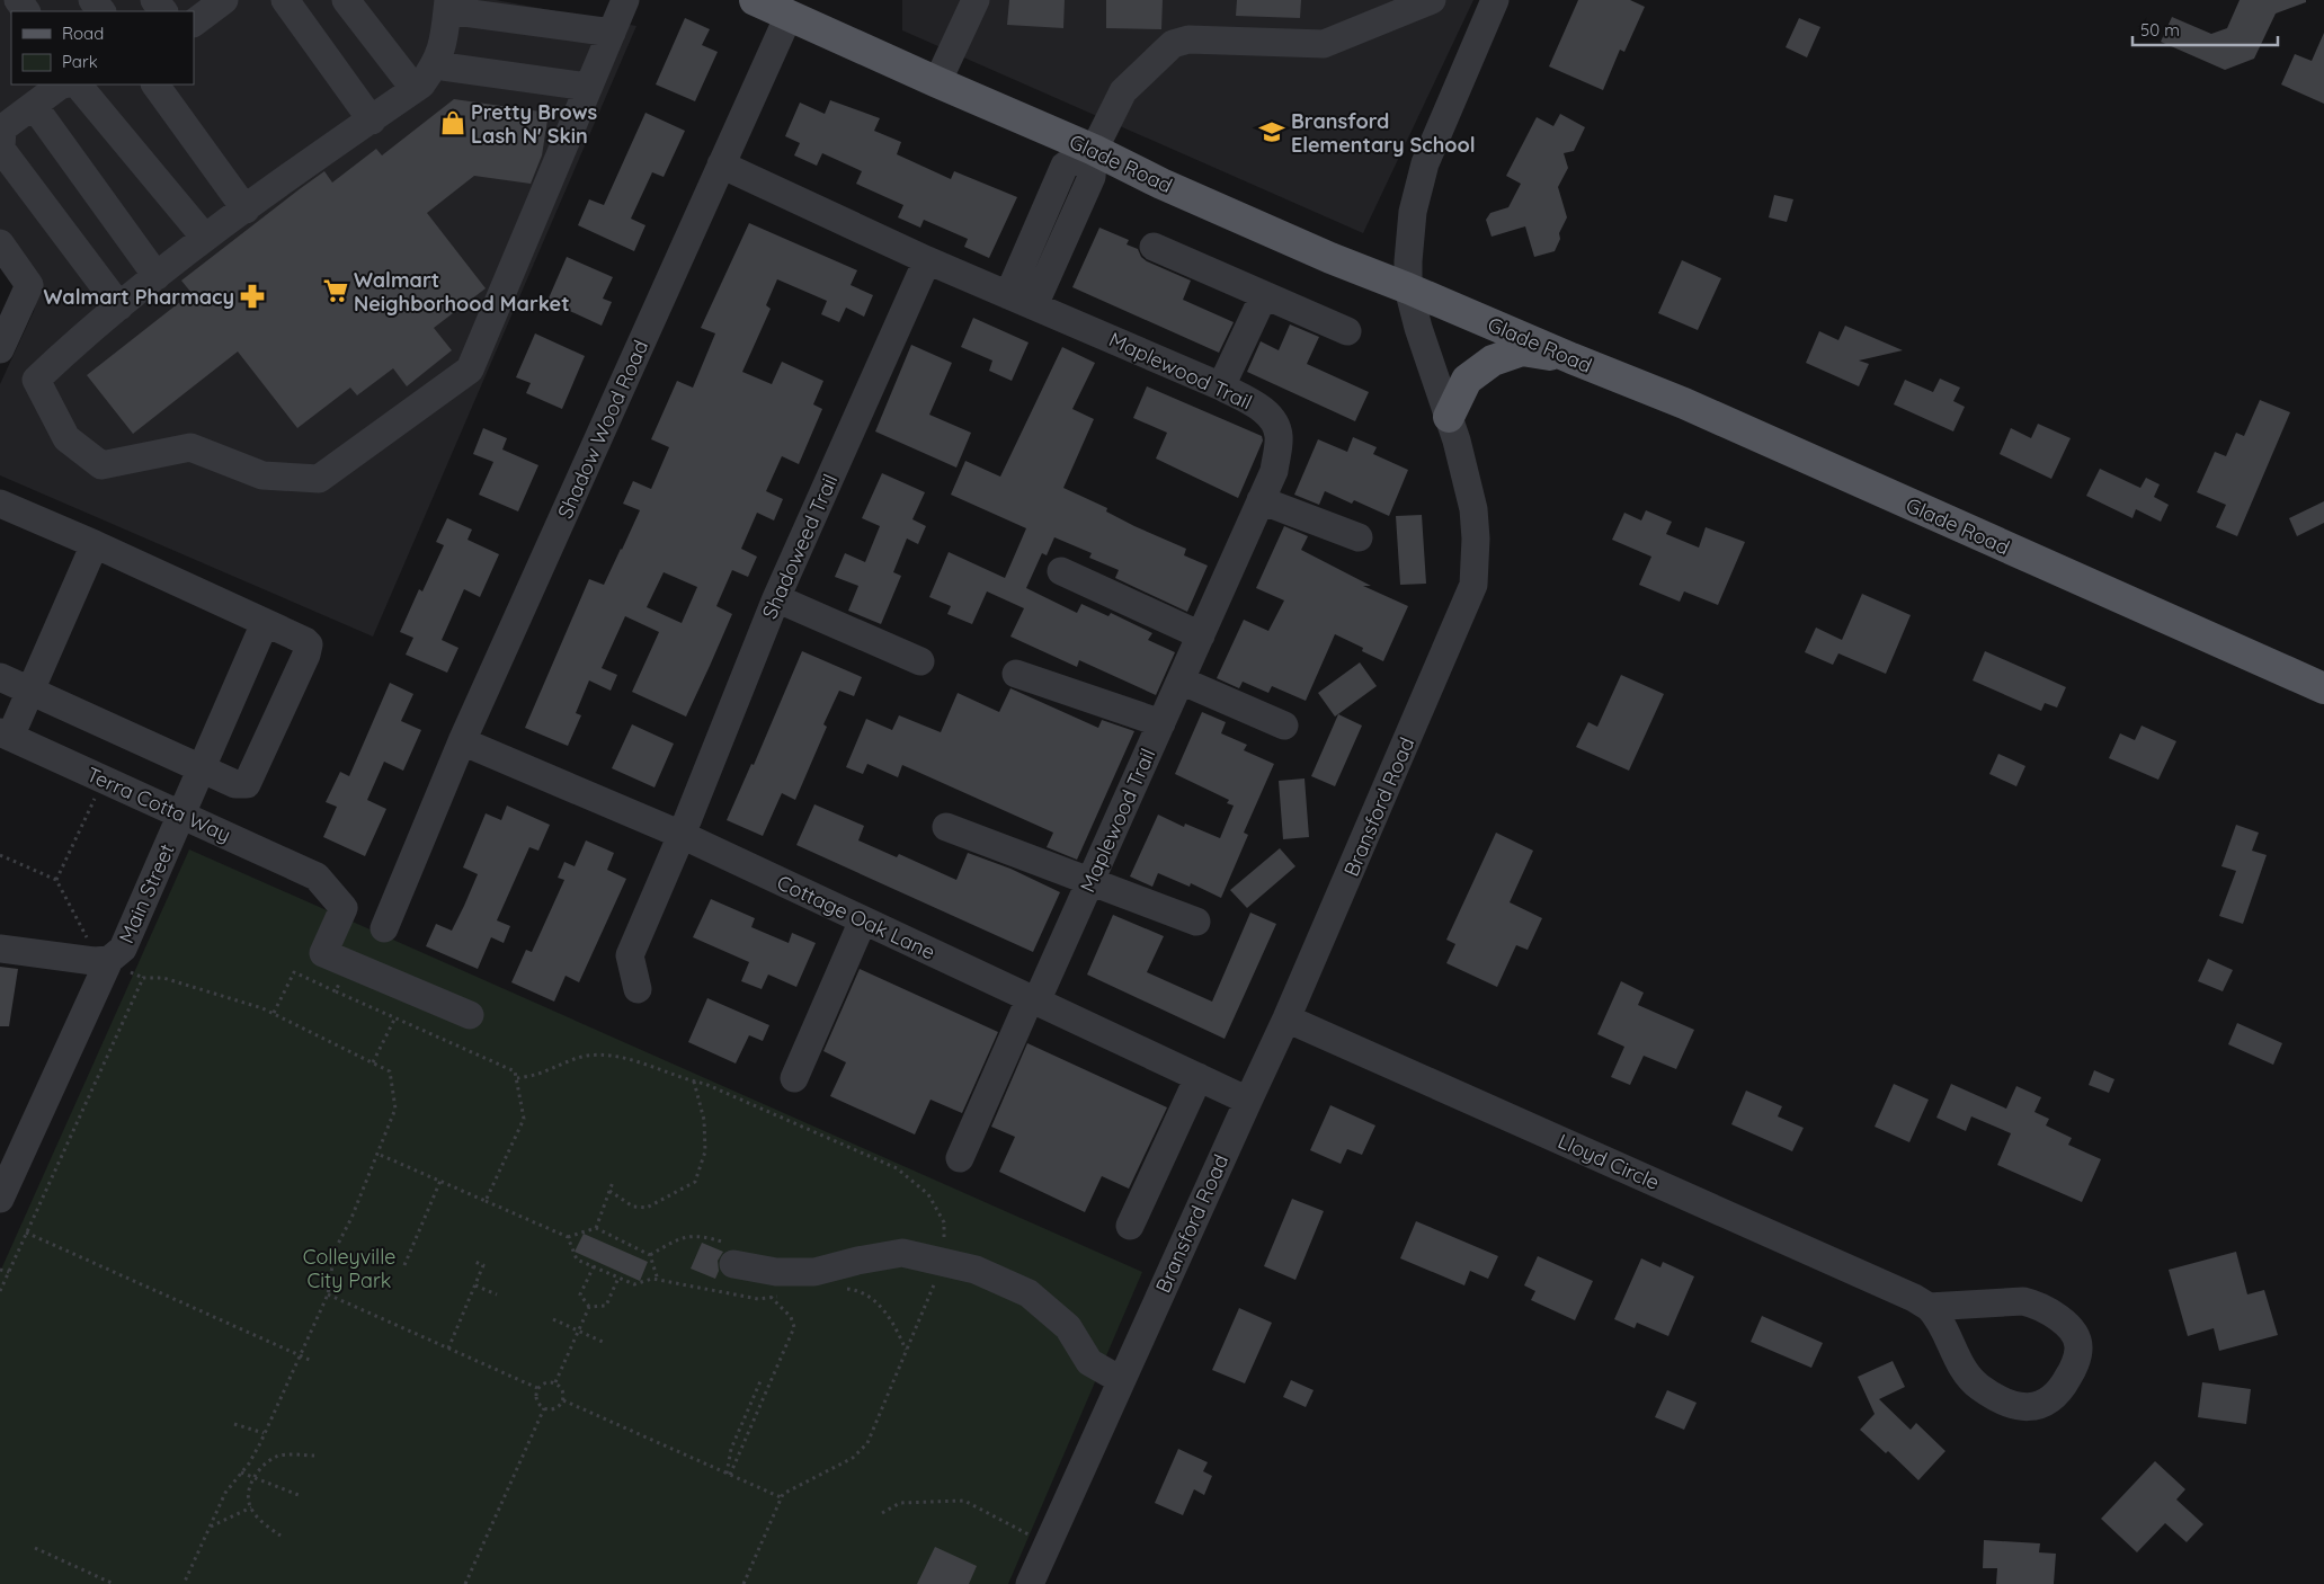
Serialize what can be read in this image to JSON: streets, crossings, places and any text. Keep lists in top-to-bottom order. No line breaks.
{"streets":{"main road":["Glade Road"],"street":["Maplewood Trail","Shadow Wood Road","Shadoweed Trail","Terra Cotta Way","Bransford Road","Main Street","Cottage Oak Lane","Lloyd Circle"]},"crossings":[["Glade Road","Shadow Wood Road"],["Glade Road","Bransford Road"],["Maplewood Trail","Shadow Wood Road"],["Maplewood Trail","Shadoweed Trail"],["Maplewood Trail","Cottage Oak Lane"],["Shadow Wood Road","Cottage Oak Lane"],["Shadoweed Trail","Cottage Oak Lane"],["Terra Cotta Way","Main Street"],["Bransford Road","Cottage Oak Lane"],["Bransford Road","Lloyd Circle"]],"parks":["Colleyville City Park"],"places":{"shop":["Pretty Brows Lash N' Skin"],"school or university":["Bransford Elementary School"],"supermarket":["Walmart Neighborhood Market"],"pharmacy":["Walmart Pharmacy"]},"legend":["Road","Park"],"scale_bar":"50 m"}
